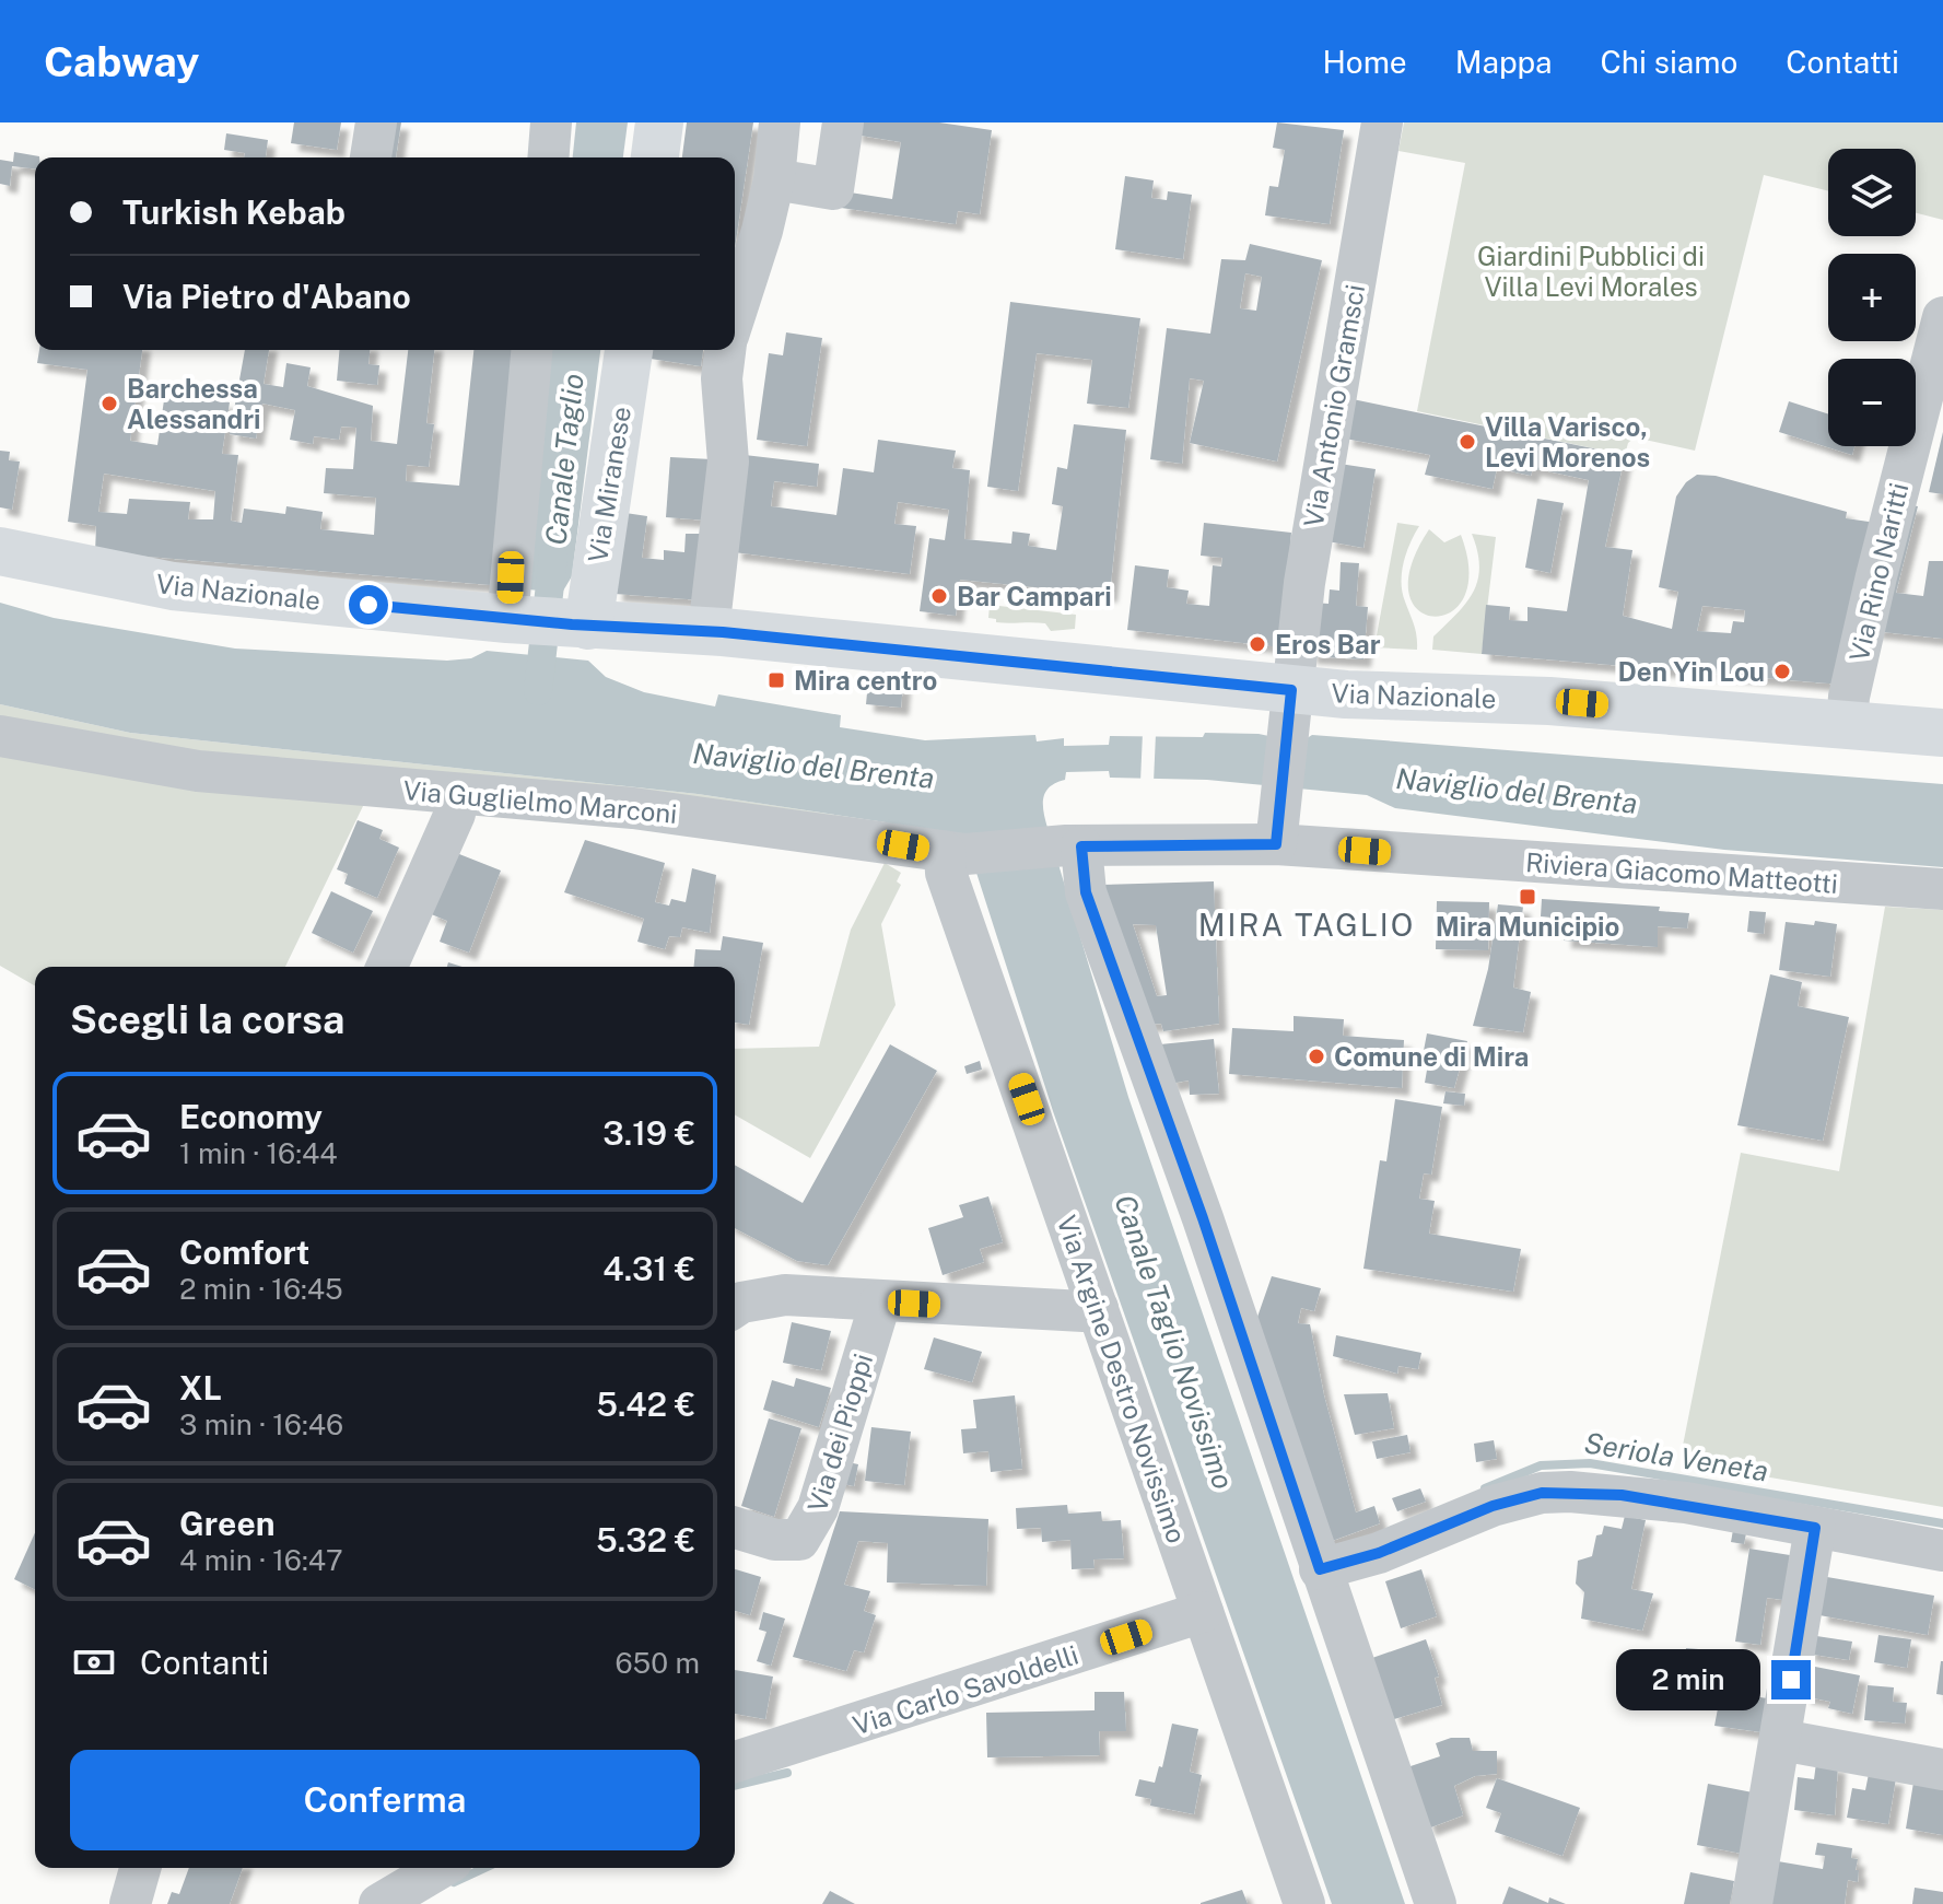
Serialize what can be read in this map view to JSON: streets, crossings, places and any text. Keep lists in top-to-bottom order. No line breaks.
{"streets":{"main road":["Via Miranese","Via Nazionale"],"street":["Via Antonio Gramsci","Via Rino Naritti","Via Guglielmo Marconi","Riviera Giacomo Matteotti","Via Argine Destro Novissimo","Via dei Pioppi","Via Carlo Savoldelli"]},"crossings":[["Via Antonio Gramsci","Via Nazionale"],["Via Antonio Gramsci","Via Guglielmo Marconi"],["Via Antonio Gramsci","Riviera Giacomo Matteotti"],["Via Miranese","Via Nazionale"],["Via Rino Naritti","Via Nazionale"],["Via Guglielmo Marconi","Riviera Giacomo Matteotti"],["Via Guglielmo Marconi","Via Argine Destro Novissimo"],["Via Argine Destro Novissimo","Via Carlo Savoldelli"]],"districts":["MIRA TAGLIO"],"water":["Canale Taglio","Naviglio del Brenta","Canale Taglio Novissimo","Seriola Veneta"],"parks":["Giardini Pubblici di Villa Levi Morales"],"places":{"other":["Barchessa Alessandri","Villa Varisco, Levi Morenos","Bar Campari","Eros Bar","Den Yin Lou","Comune di Mira"],"transit":["Mira centro","Mira Municipio"]},"page":{"header":"Cabway","nav":["Home","Mappa","Chi siamo","Contatti"],"map_buttons":["+","−"],"banner":["Turkish Kebab","Via Pietro d'Abano"],"heading":"Scegli la corsa","list":[{"name":"Economy","note":"1 min · 16:44","value":"3.19 €"},{"name":"Comfort","note":"2 min · 16:45","value":"4.31 €"},{"name":"XL","note":"3 min · 16:46","value":"5.42 €"},{"name":"Green","note":"4 min · 16:47","value":"5.32 €"}],"pay":["Contanti","650 m"],"bubble":"2 min","buttons":"Conferma"}}
